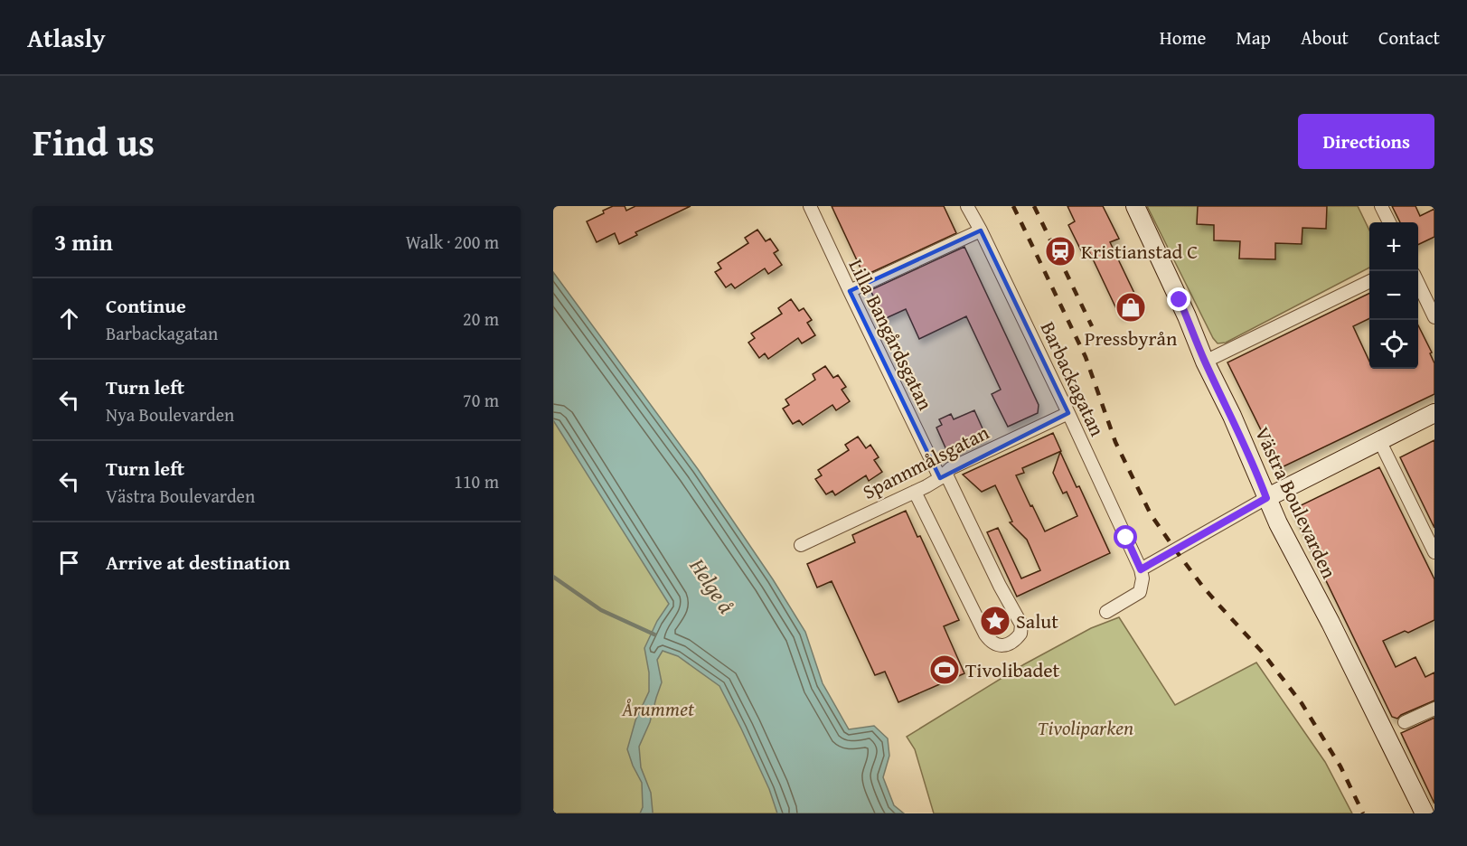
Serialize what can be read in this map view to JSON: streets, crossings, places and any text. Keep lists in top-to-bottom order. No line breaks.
{"streets":{"street":["Lilla Bangårdsgatan","Barbackagatan","Spannmålsgatan","Västra Boulevarden"]},"crossings":[["Lilla Bangårdsgatan","Spannmålsgatan"],["Barbackagatan","Spannmålsgatan"]],"water":["Helge å"],"parks":["Årummet","Tivoliparken"],"places":{"station":["Kristianstad C"],"shop":["Pressbyrån"],"place":["Salut"],"sports":["Tivolibadet"]},"page":{"header":"Atlasly","nav":["Home","Map","About","Contact"],"title":"Find us","buttons":"Directions","heading":["3 min","Walk · 200 m"],"map_buttons":["+","−"],"list":[["Continue","Barbackagatan","20 m"],["Turn left","Nya Boulevarden","70 m"],["Turn left","Västra Boulevarden","110 m"],"Arrive at destination"]}}
